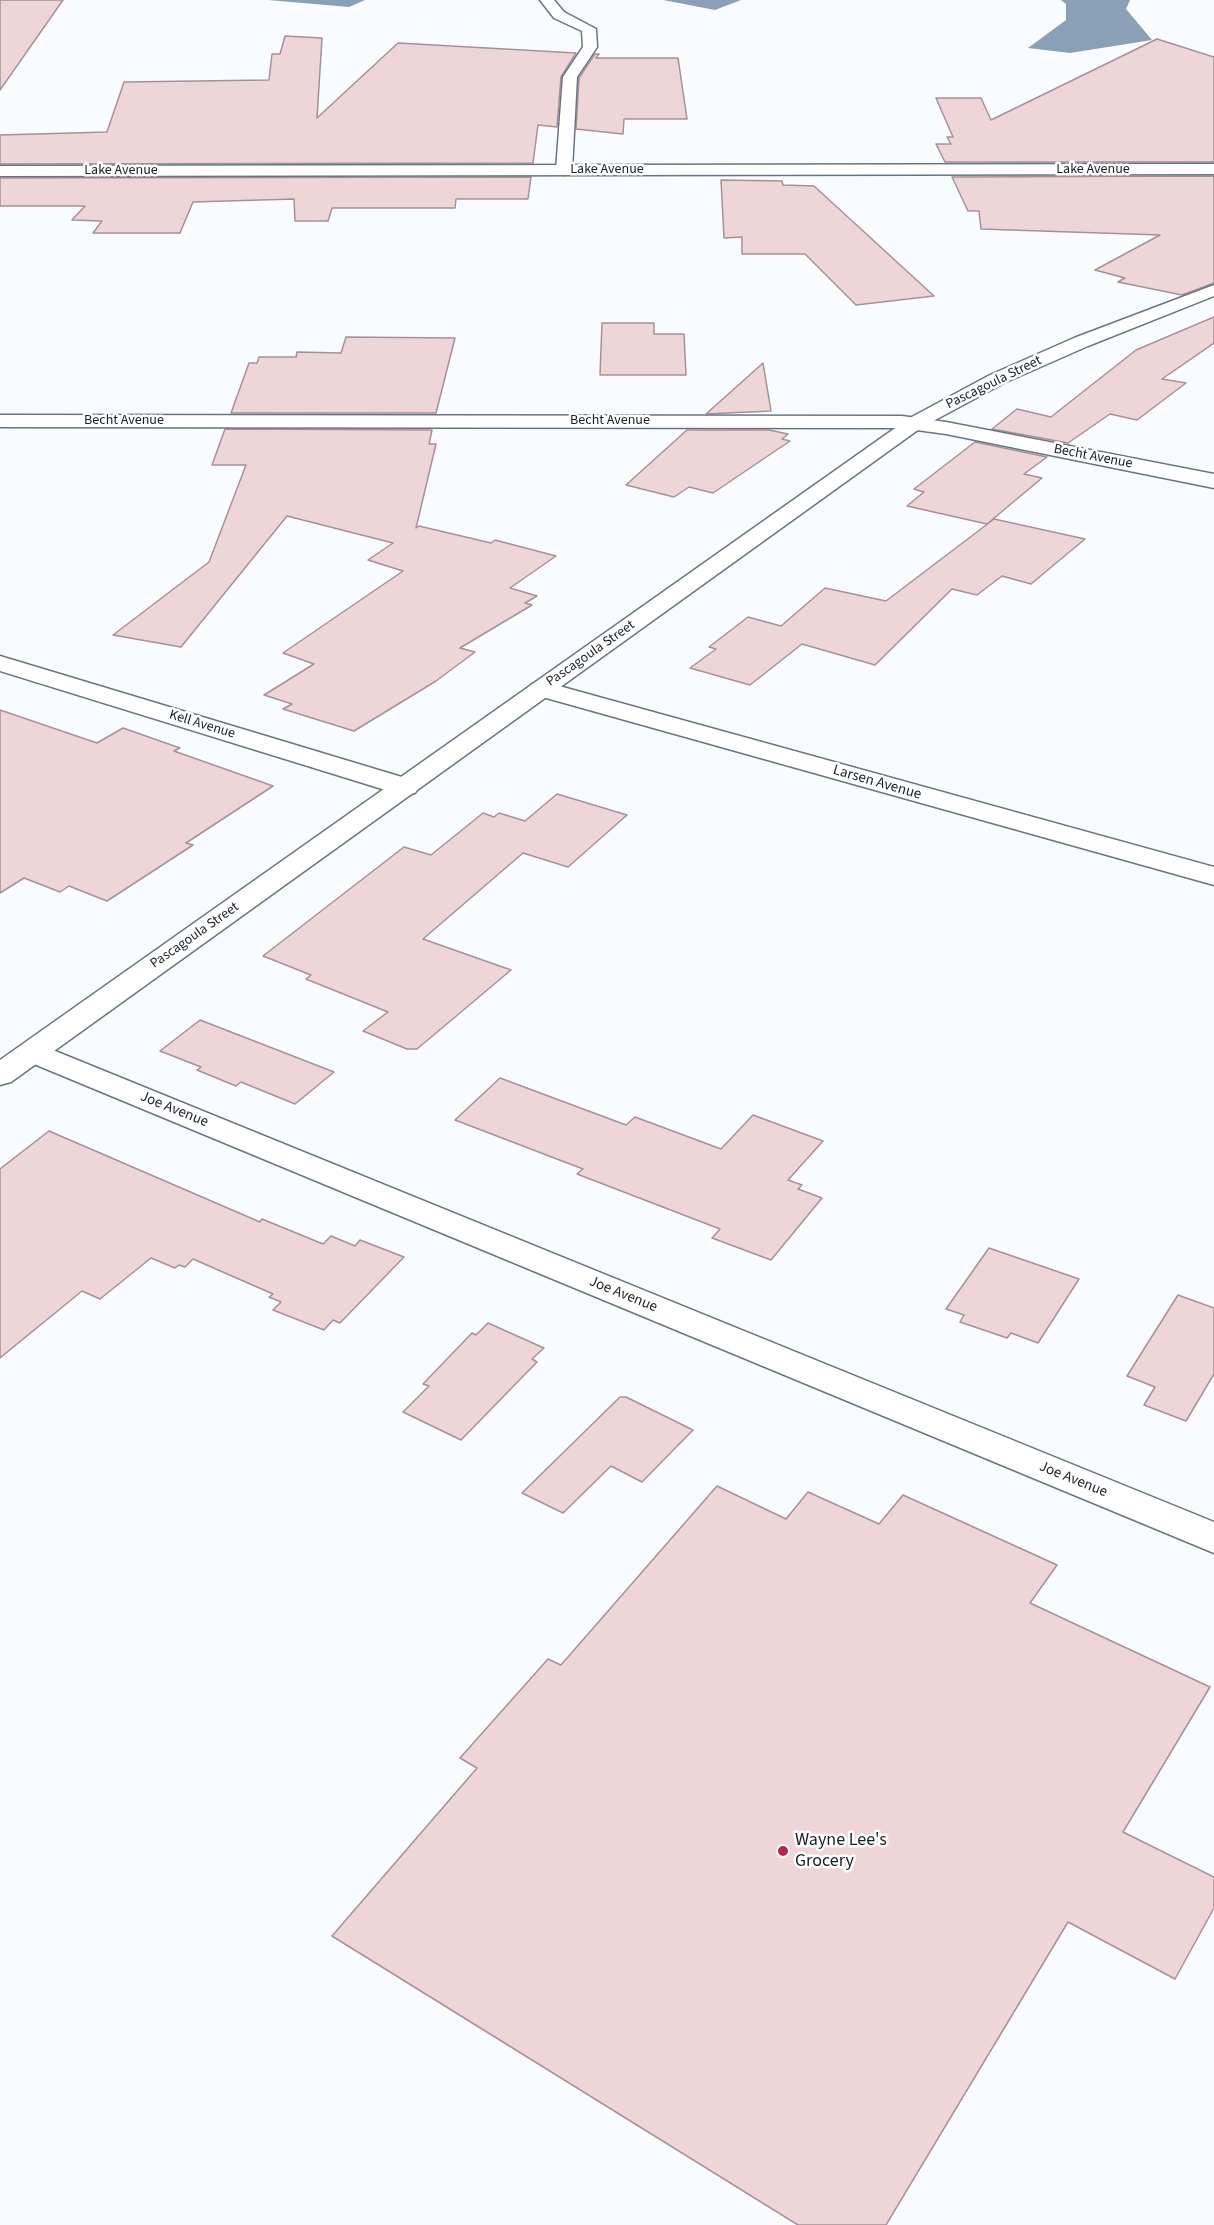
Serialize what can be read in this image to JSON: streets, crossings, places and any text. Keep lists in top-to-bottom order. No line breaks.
{"streets":{"street":["Lake Avenue","Pascagoula Street","Becht Avenue","Kell Avenue","Larsen Avenue","Joe Avenue"]},"crossings":[["Pascagoula Street","Becht Avenue"],["Pascagoula Street","Kell Avenue"],["Pascagoula Street","Larsen Avenue"],["Pascagoula Street","Joe Avenue"]],"places":["Wayne Lee's Grocery"]}
